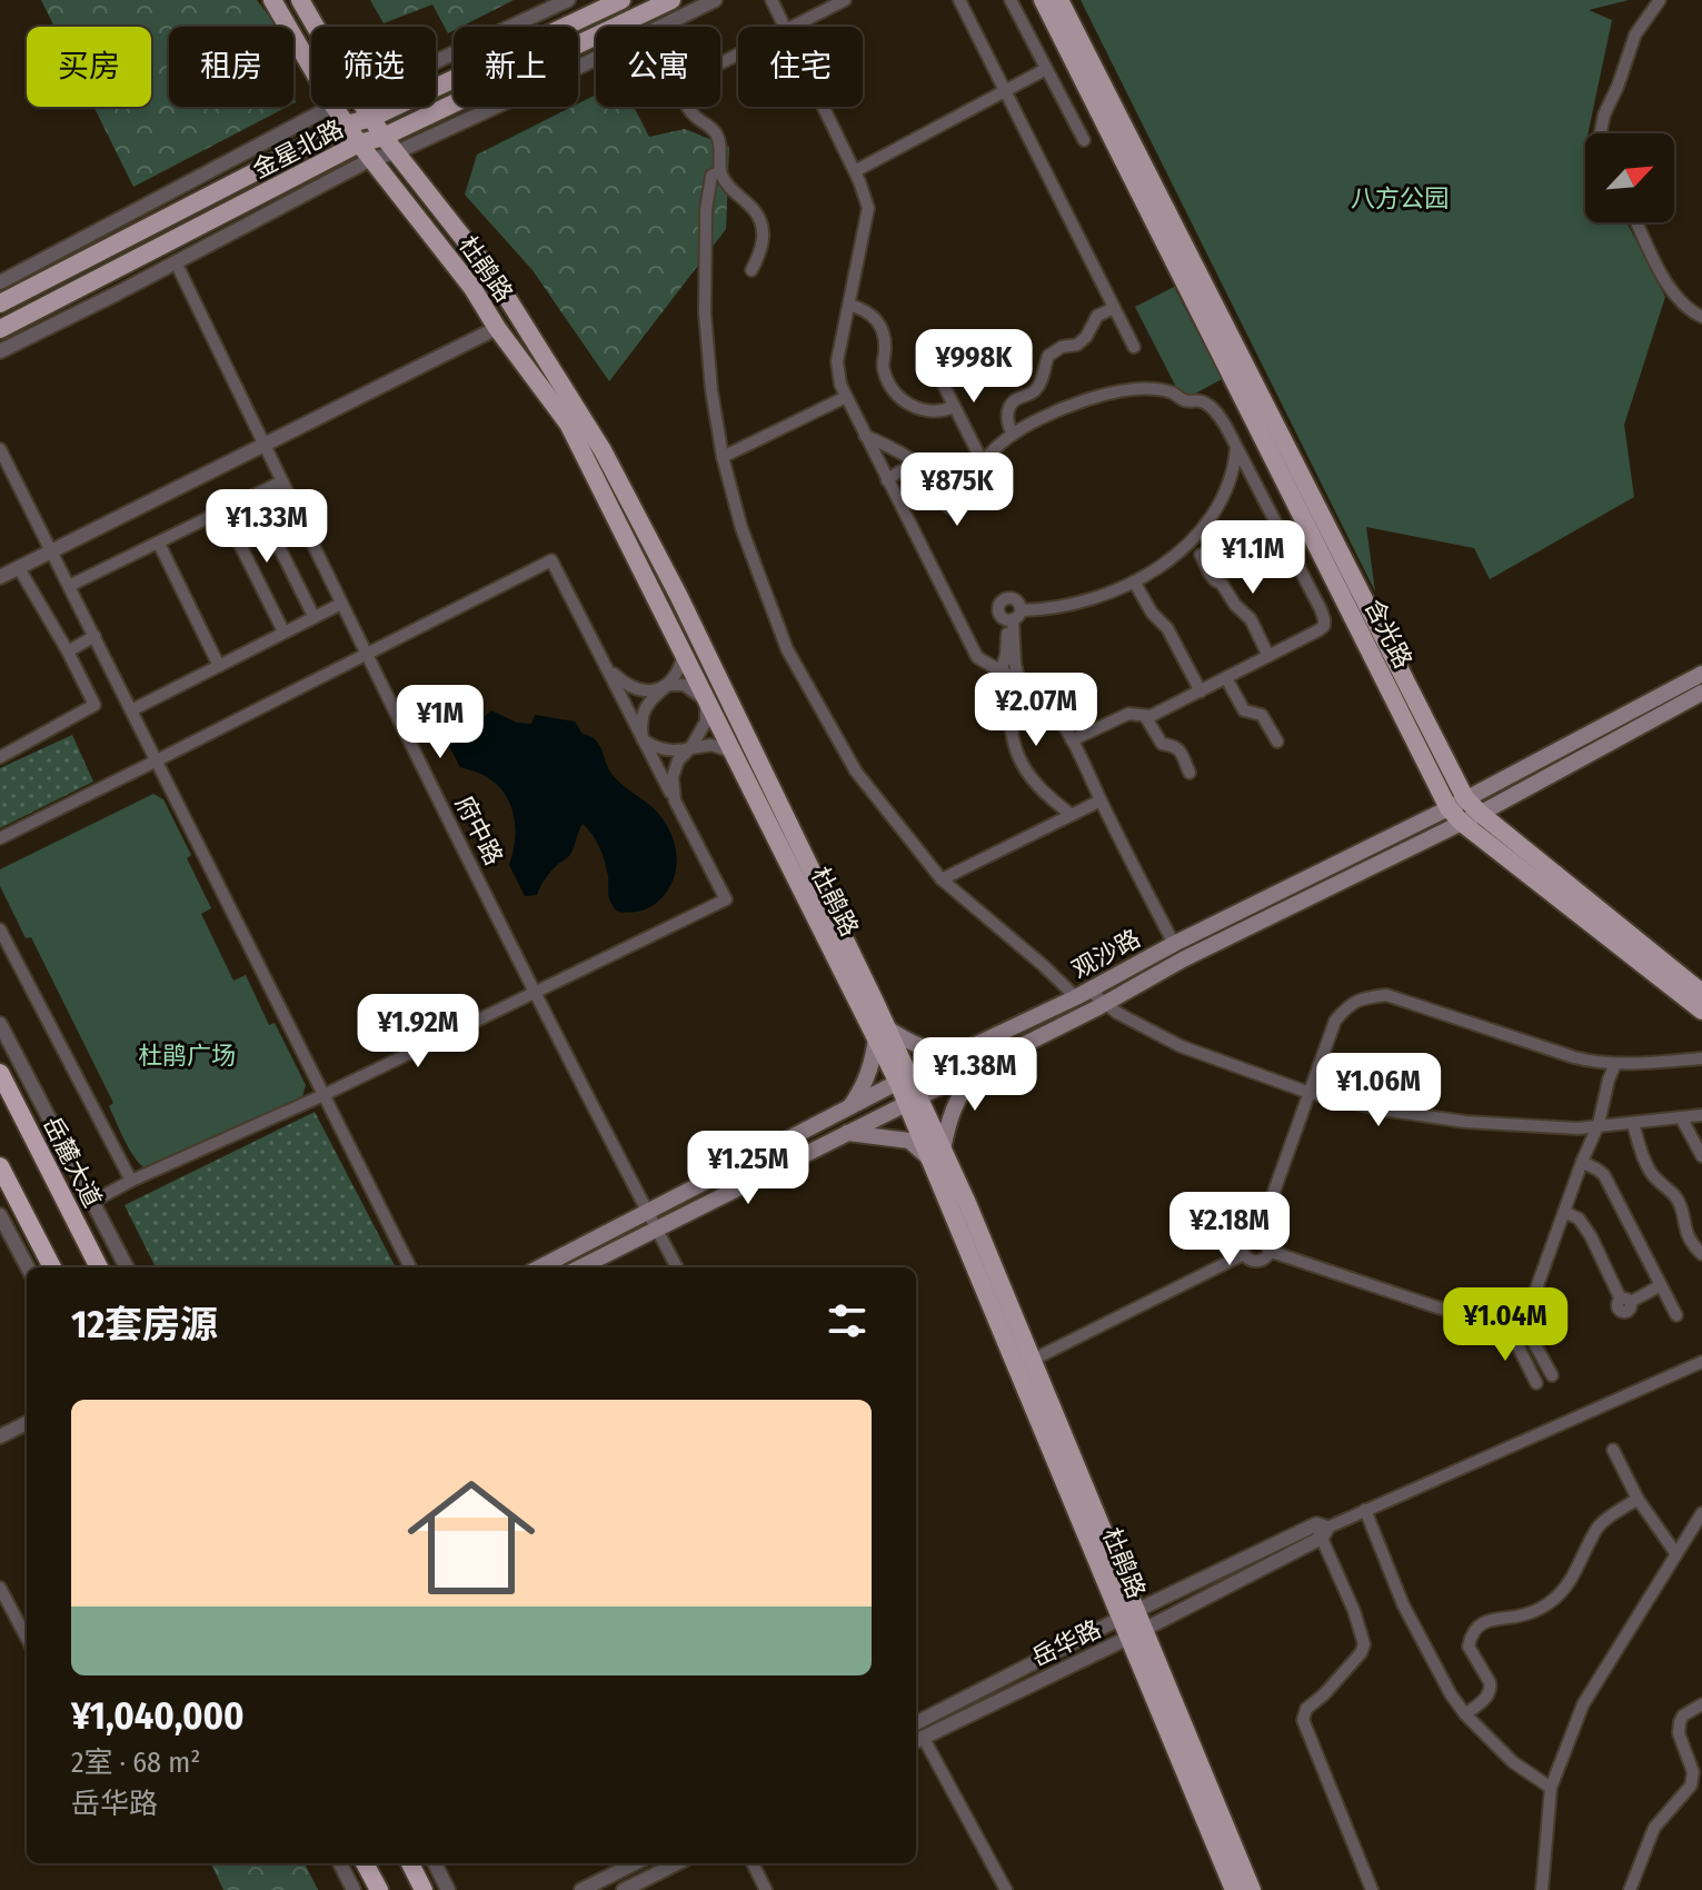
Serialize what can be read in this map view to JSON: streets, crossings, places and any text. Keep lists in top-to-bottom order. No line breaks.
{"streets":{"highway":["岳麓大道"],"main road":["金星北路","杜鹃路","含光路","观沙路"],"street":["府中路","岳华路"]},"crossings":[["金星北路","杜鹃路"],["杜鹃路","观沙路"],["杜鹃路","岳华路"],["含光路","观沙路"],["府中路","观沙路"]],"parks":["八方公园","杜鹃广场"],"north":"top right","page":{"chip":["买房","租房","筛选","新上","公寓","住宅"],"price":["¥998K","¥875K","¥1.33M","¥1.1M","¥2.07M","¥1M","¥1.92M","¥1.38M","¥1.06M","¥1.25M","¥2.18M","¥1.04M"],"heading":"12套房源","list":[{"name":"¥1,040,000","note":"2室 · 68 m² · 岳华路"}]}}
